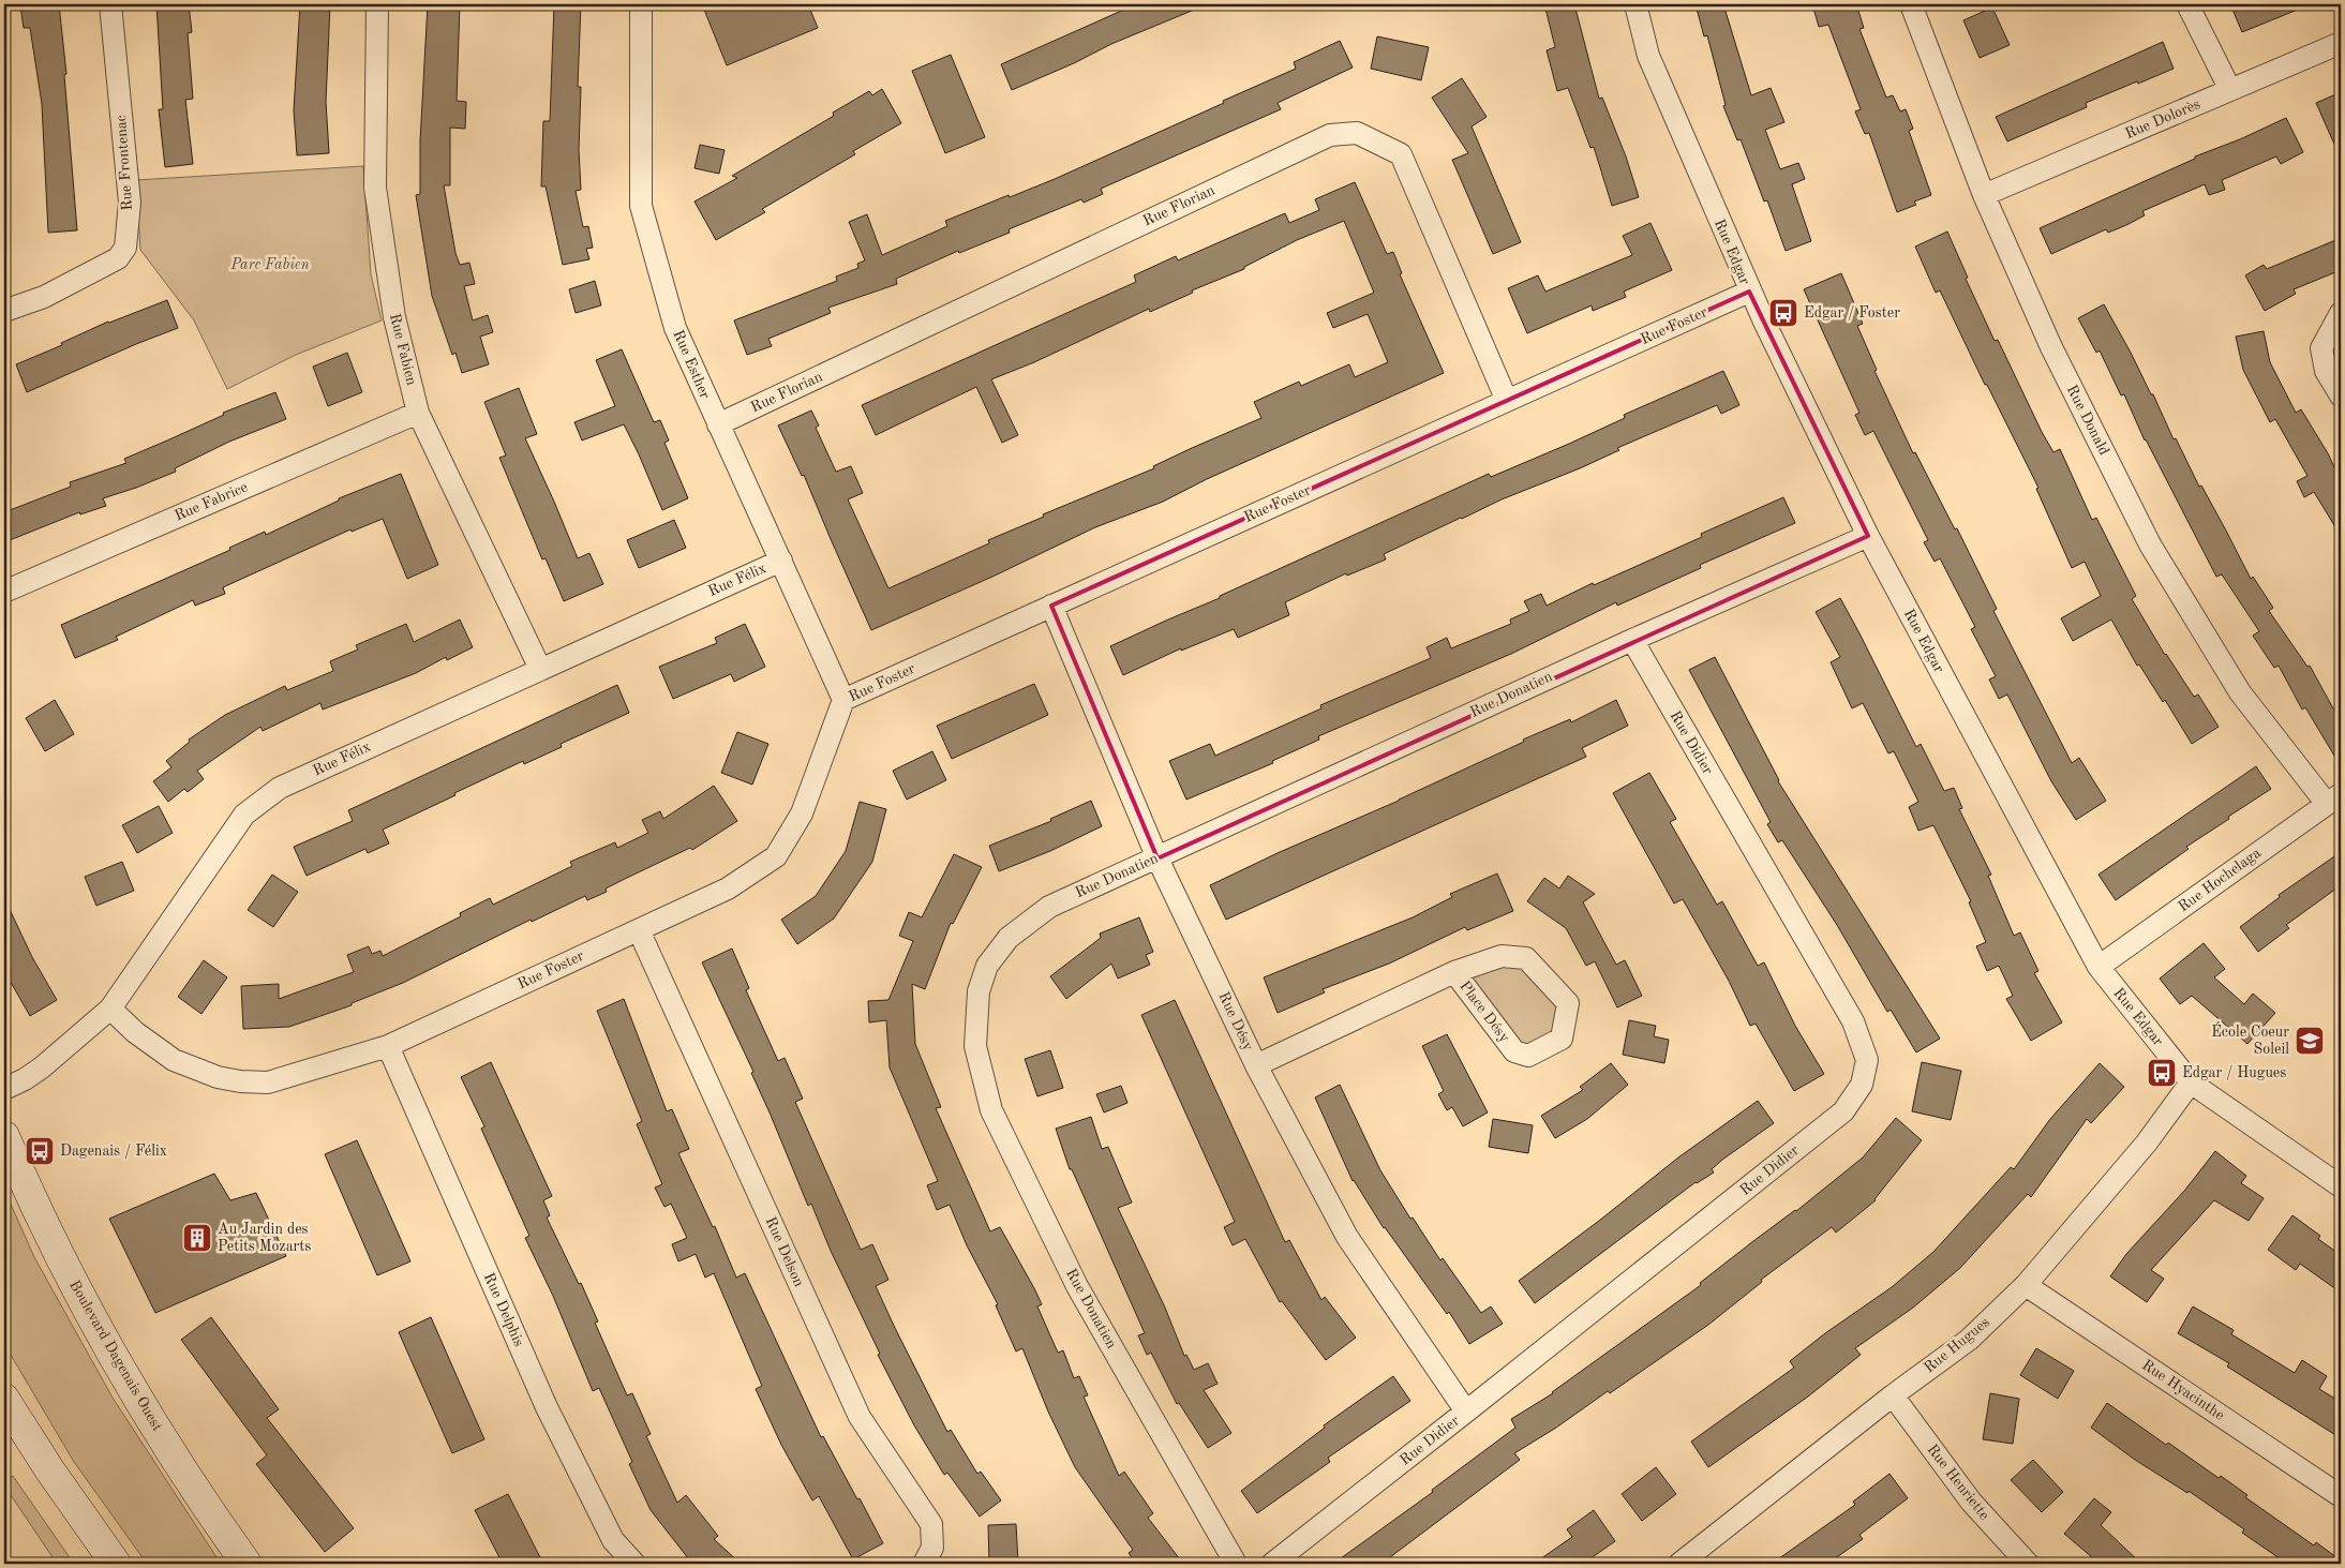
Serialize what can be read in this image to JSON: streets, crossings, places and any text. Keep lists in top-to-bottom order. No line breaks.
{"streets":{"main road":["Boulevard Dagenais Ouest"],"street":["Rue Dolorès","Rue Frontenac","Rue Florian","Rue Edgar","Rue Foster","Rue Fabien","Rue Esther","Rue Donald","Rue Fabrice","Rue Félix","Rue Donatien","Rue Didier","Rue Hochelaga","Place Désy","Rue Désy","Rue Delson","Rue Delphis","Rue Hugues","Rue Hyacinthe","Rue Henriette"]},"crossings":[["Rue Dolorès","Rue Donald"],["Rue Florian","Rue Foster"],["Rue Florian","Rue Esther"],["Rue Edgar","Rue Foster"],["Rue Edgar","Rue Donatien"],["Rue Edgar","Rue Hochelaga"],["Rue Edgar","Rue Hugues"],["Rue Foster","Rue Esther"],["Rue Foster","Rue Félix"],["Rue Foster","Rue Désy"],["Rue Foster","Rue Delson"],["Rue Foster","Rue Delphis"],["Rue Fabien","Rue Fabrice"],["Rue Fabien","Rue Félix"],["Rue Esther","Rue Félix"],["Rue Donald","Rue Hochelaga"],["Rue Donatien","Rue Didier"],["Rue Donatien","Rue Désy"],["Rue Didier","Rue Désy"],["Place Désy","Rue Désy"],["Rue Hugues","Rue Hyacinthe"],["Rue Hugues","Rue Henriette"]],"parks":["Parc Fabien"],"places":{"bus stop":["Edgar / Foster","Edgar / Hugues","Dagenais / Félix"],"school or university":["École Coeur Soleil"],"building":["Au Jardin des Petits Mozarts"]}}
